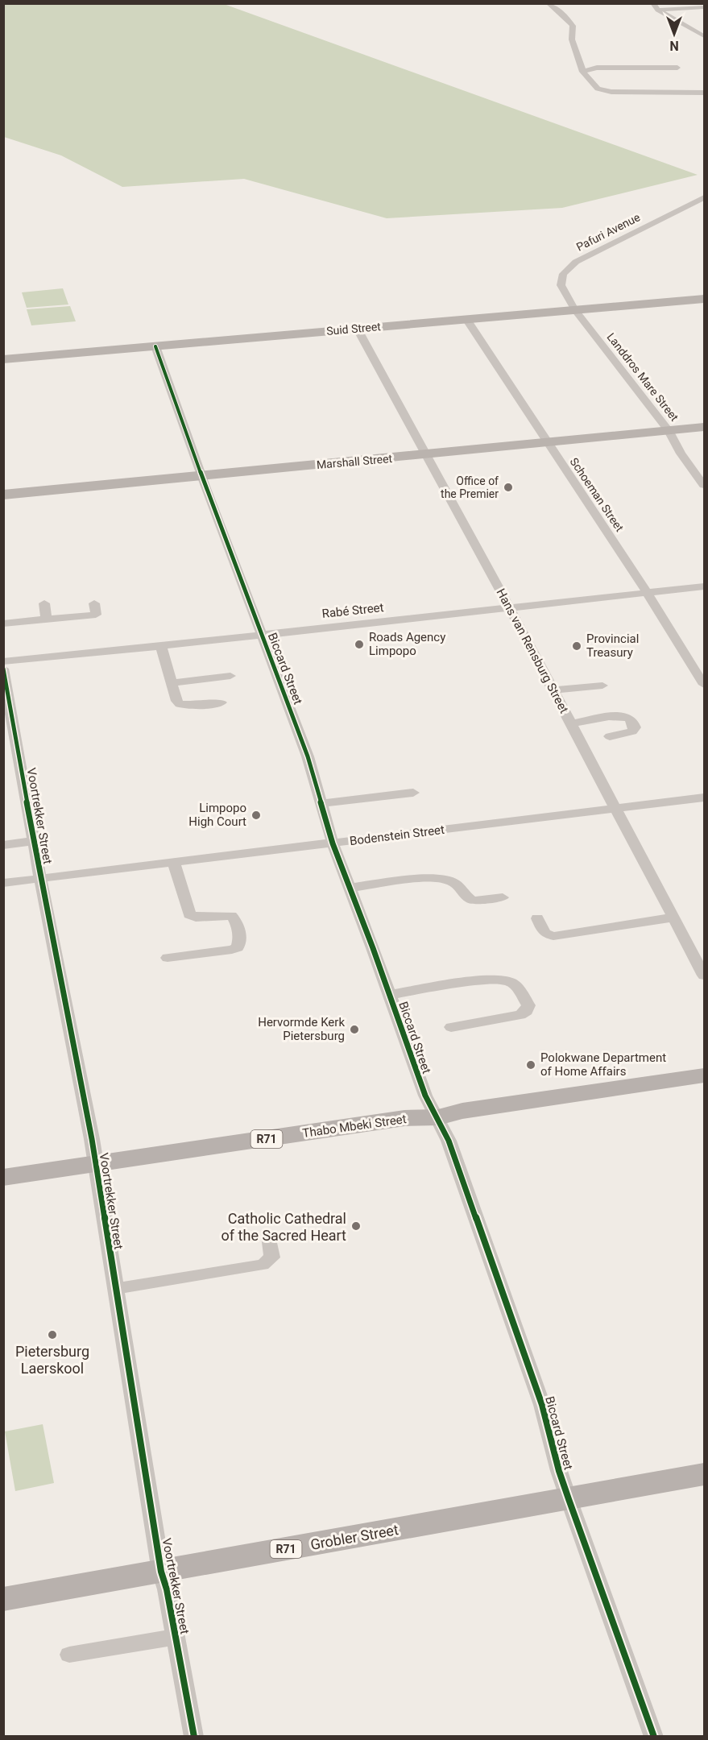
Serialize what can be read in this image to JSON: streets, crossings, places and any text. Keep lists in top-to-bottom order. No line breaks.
{"streets":{"main road":["Thabo Mbeki Street","R71","Grobler Street"],"street":["Pafuri Avenue","Suid Street","Landdros Mare Street","Marshall Street","Schoeman Street","Rabé Street","Hans van Rensburg Street","Biccard Street","Voortrekker Street","Bodenstein Street"]},"crossings":[["Pafuri Avenue","Suid Street"],["Pafuri Avenue","Landdros Mare Street"],["Suid Street","Landdros Mare Street"],["Suid Street","Schoeman Street"],["Suid Street","Hans van Rensburg Street"],["Suid Street","Biccard Street"],["Landdros Mare Street","Marshall Street"],["Marshall Street","Schoeman Street"],["Marshall Street","Hans van Rensburg Street"],["Marshall Street","Biccard Street"],["Schoeman Street","Rabé Street"],["Rabé Street","Hans van Rensburg Street"],["Rabé Street","Biccard Street"],["Hans van Rensburg Street","Bodenstein Street"],["Biccard Street","Bodenstein Street"],["Biccard Street","Thabo Mbeki Street"],["Biccard Street","Grobler Street"],["Voortrekker Street","Bodenstein Street"],["Voortrekker Street","Thabo Mbeki Street"],["Voortrekker Street","Grobler Street"]],"places":["Office of the Premier","Roads Agency Limpopo","Provincial Treasury","Limpopo High Court","Hervormde Kerk Pietersburg","Polokwane Department of Home Affairs","Catholic Cathedral of the Sacred Heart","Pietersburg Laerskool"],"north":"bottom"}
